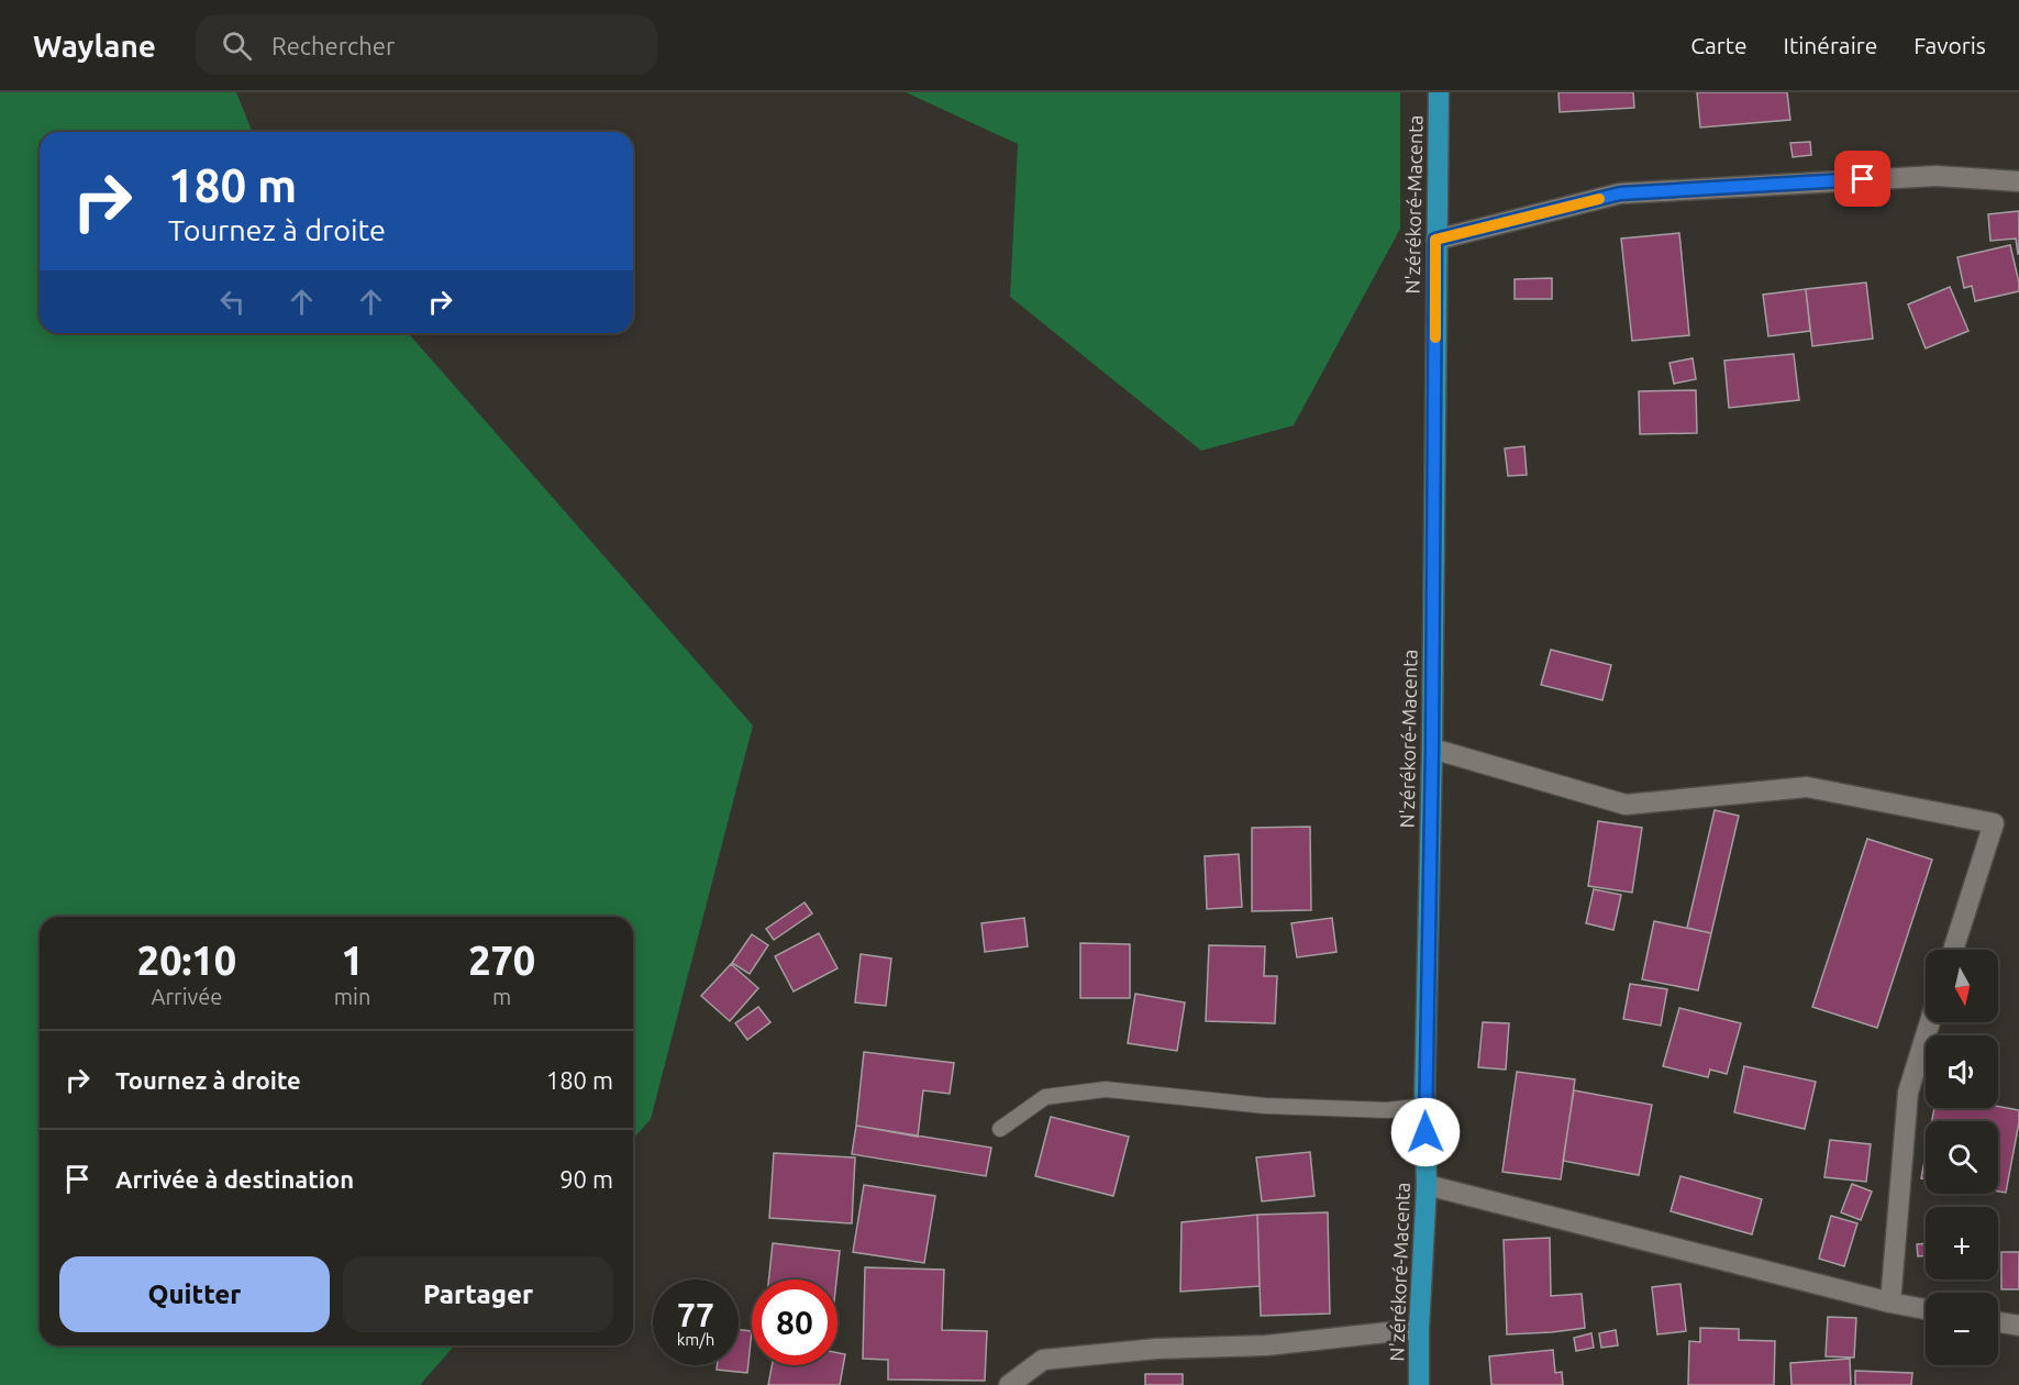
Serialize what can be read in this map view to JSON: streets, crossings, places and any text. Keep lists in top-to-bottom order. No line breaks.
{"streets":{"highway":["N'zérékoré-Macenta"]},"north":"bottom","page":{"header":"Waylane","search":"Rechercher","nav":["Carte","Itinéraire","Favoris"],"turn":["180 m","Tournez à droite"],"eta":["20:10","Arrivée","1","min","270","m"],"map_buttons":["+","−"],"list":[{"name":"Tournez à droite","value":"180 m"},{"name":"Arrivée à destination","value":"90 m"}],"buttons":["Quitter","Partager"],"speed":"77 km/h","limit":"80"}}
